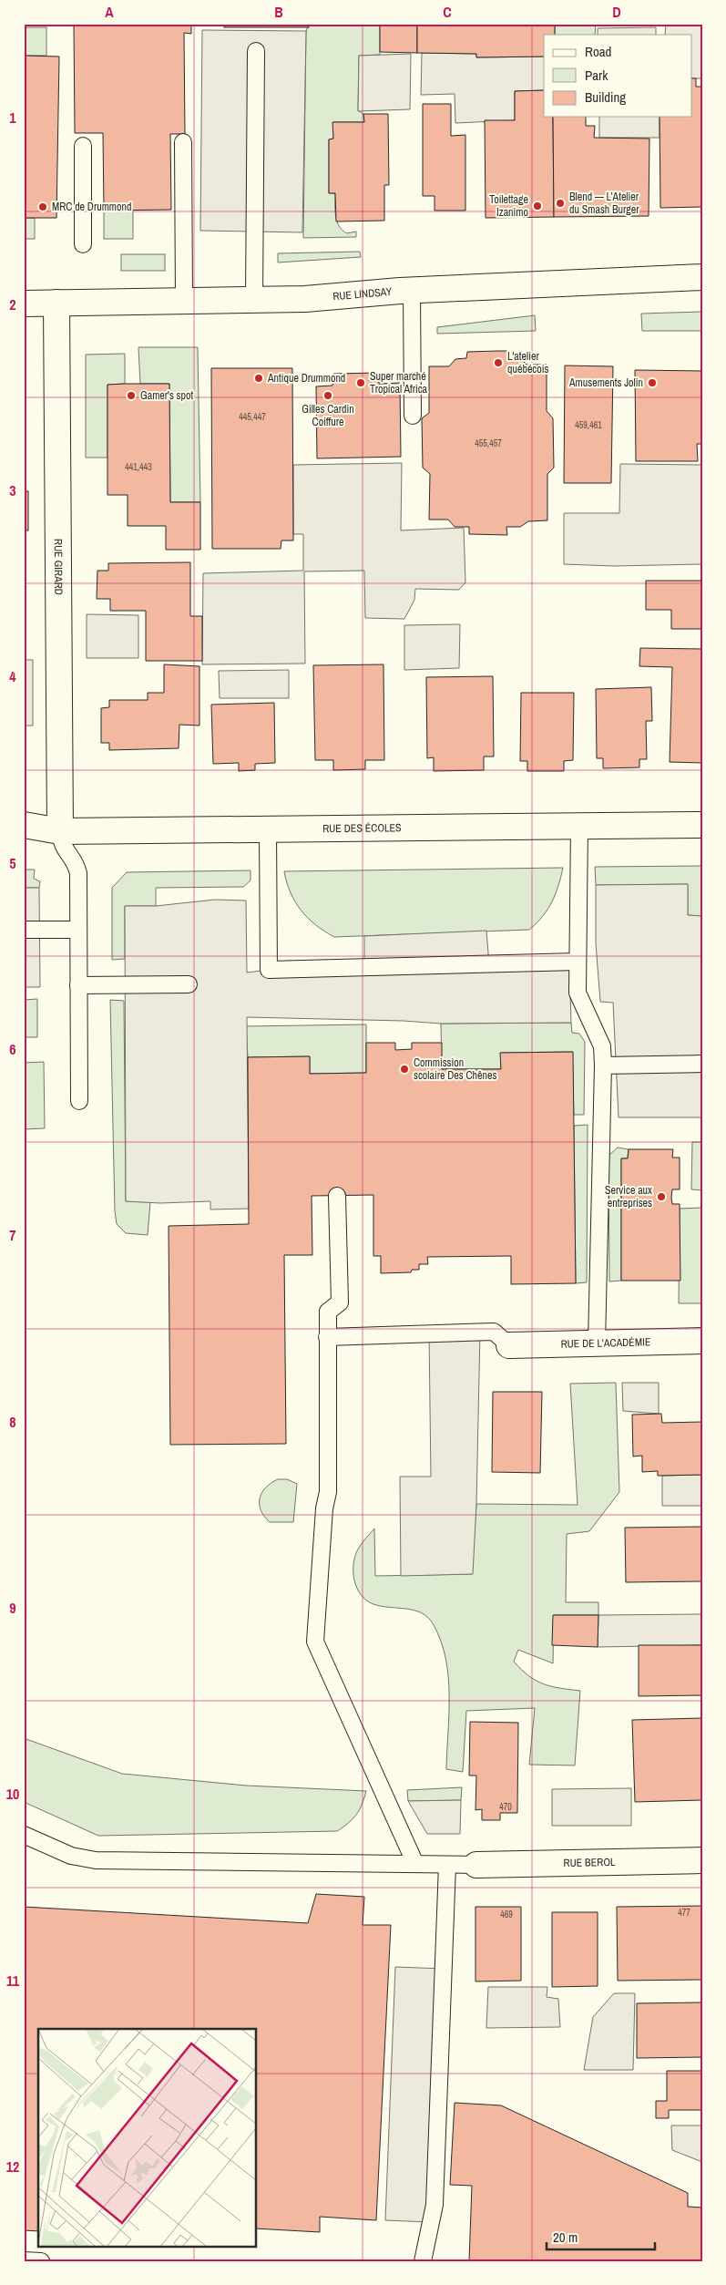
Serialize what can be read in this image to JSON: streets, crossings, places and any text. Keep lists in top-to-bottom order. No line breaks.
{"streets":{"street":["RUE LINDSAY","RUE GIRARD","RUE DES ÉCOLES","RUE DE L'ACADÉMIE","RUE BEROL"]},"crossings":[["RUE LINDSAY","RUE GIRARD"],["RUE GIRARD","RUE DES ÉCOLES"]],"places":["Blend — L’Atelier du Smash Burger","Toilettage Izanimo","MRC de Drummond","L'atelier québécois","Antique Drummond","Super marché Tropical Africa","Amusements Jolin","Gamer's spot","Gilles Cardin Coiffure","Commission scolaire Des Chênes","Service aux entreprises"],"house_numbers":["445,447","459,461","455,457","441,443","470","477","469"],"legend":["Road","Park","Building"],"scale_bar":"20 m","grid":{"columns":["A","B","C","D"],"rows":["1","2","3","4","5","6","7","8","9","10","11","12"]}}
